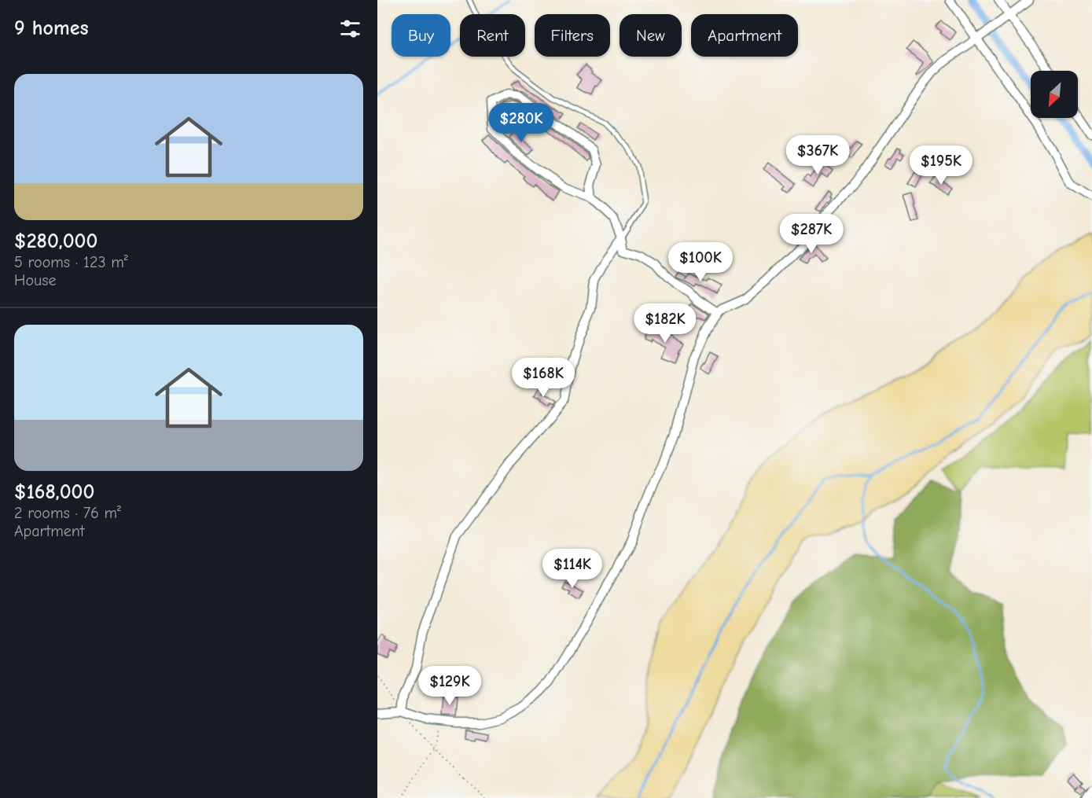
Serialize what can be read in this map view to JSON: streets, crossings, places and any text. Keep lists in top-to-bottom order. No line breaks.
{"north":"bottom left","page":{"heading":"9 homes","chip":["Buy","Rent","Filters","New","Apartment"],"list":[{"name":"$280,000","note":"5 rooms · 123 m² · House"},{"name":"$168,000","note":"2 rooms · 76 m² · Apartment"}],"price":["$280K","$367K","$195K","$287K","$100K","$182K","$168K","$114K","$129K"]}}
